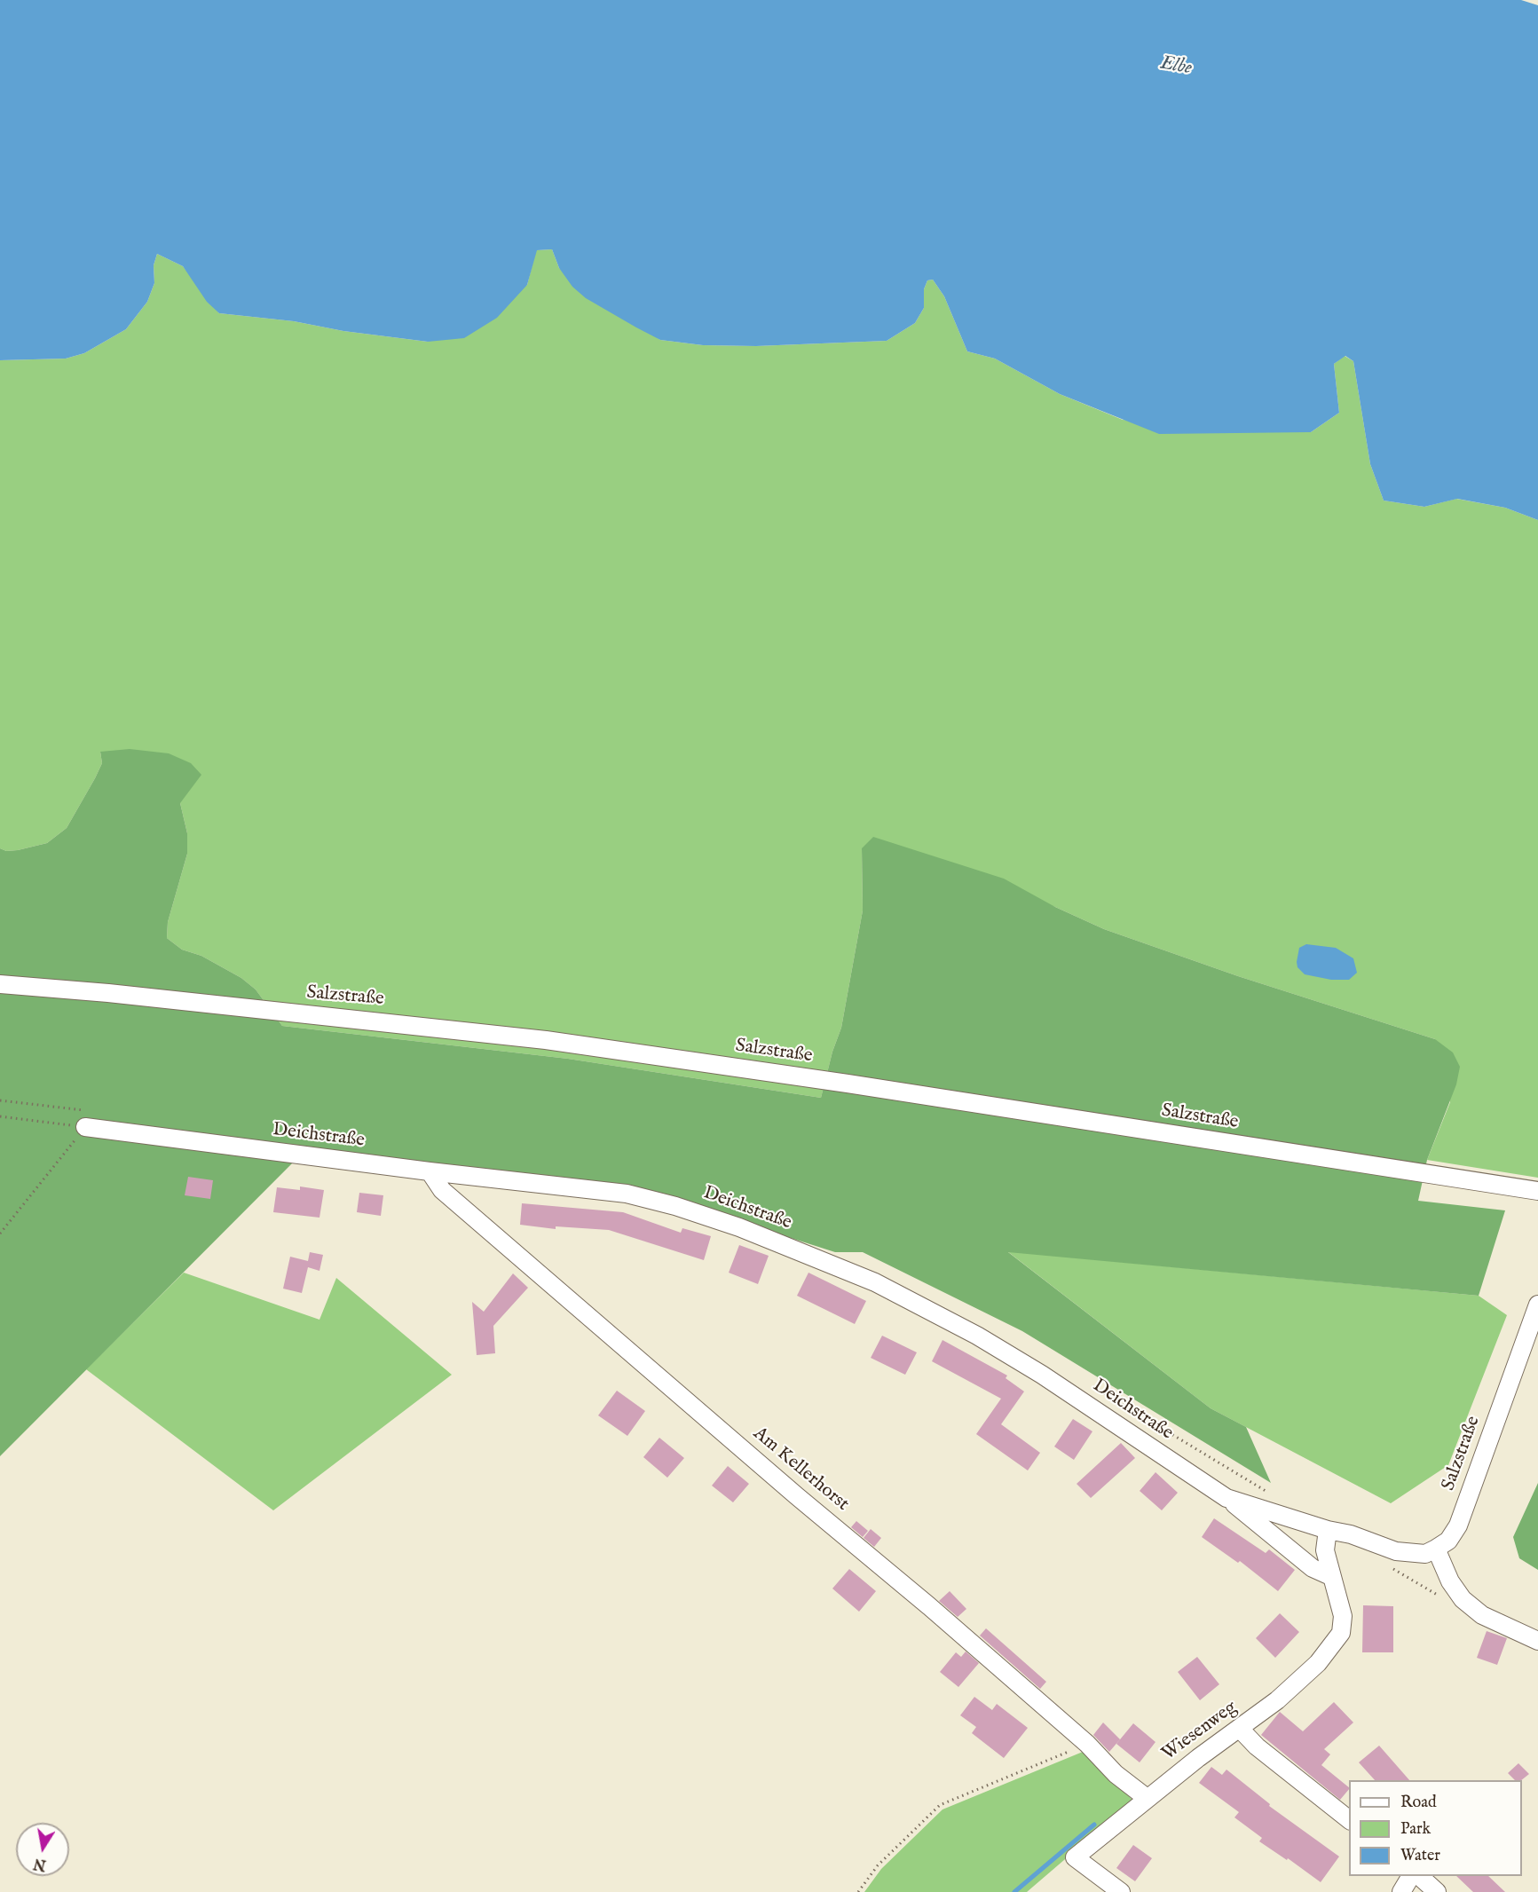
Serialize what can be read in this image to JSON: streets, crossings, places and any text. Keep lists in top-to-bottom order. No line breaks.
{"streets":{"street":["Salzstraße","Deichstraße","Am Kellerhorst","Wiesenweg"]},"crossings":[["Salzstraße","Deichstraße"],["Deichstraße","Am Kellerhorst"],["Deichstraße","Wiesenweg"],["Am Kellerhorst","Wiesenweg"]],"water":["Elbe"],"legend":["Road","Park","Water"],"north":"bottom"}
